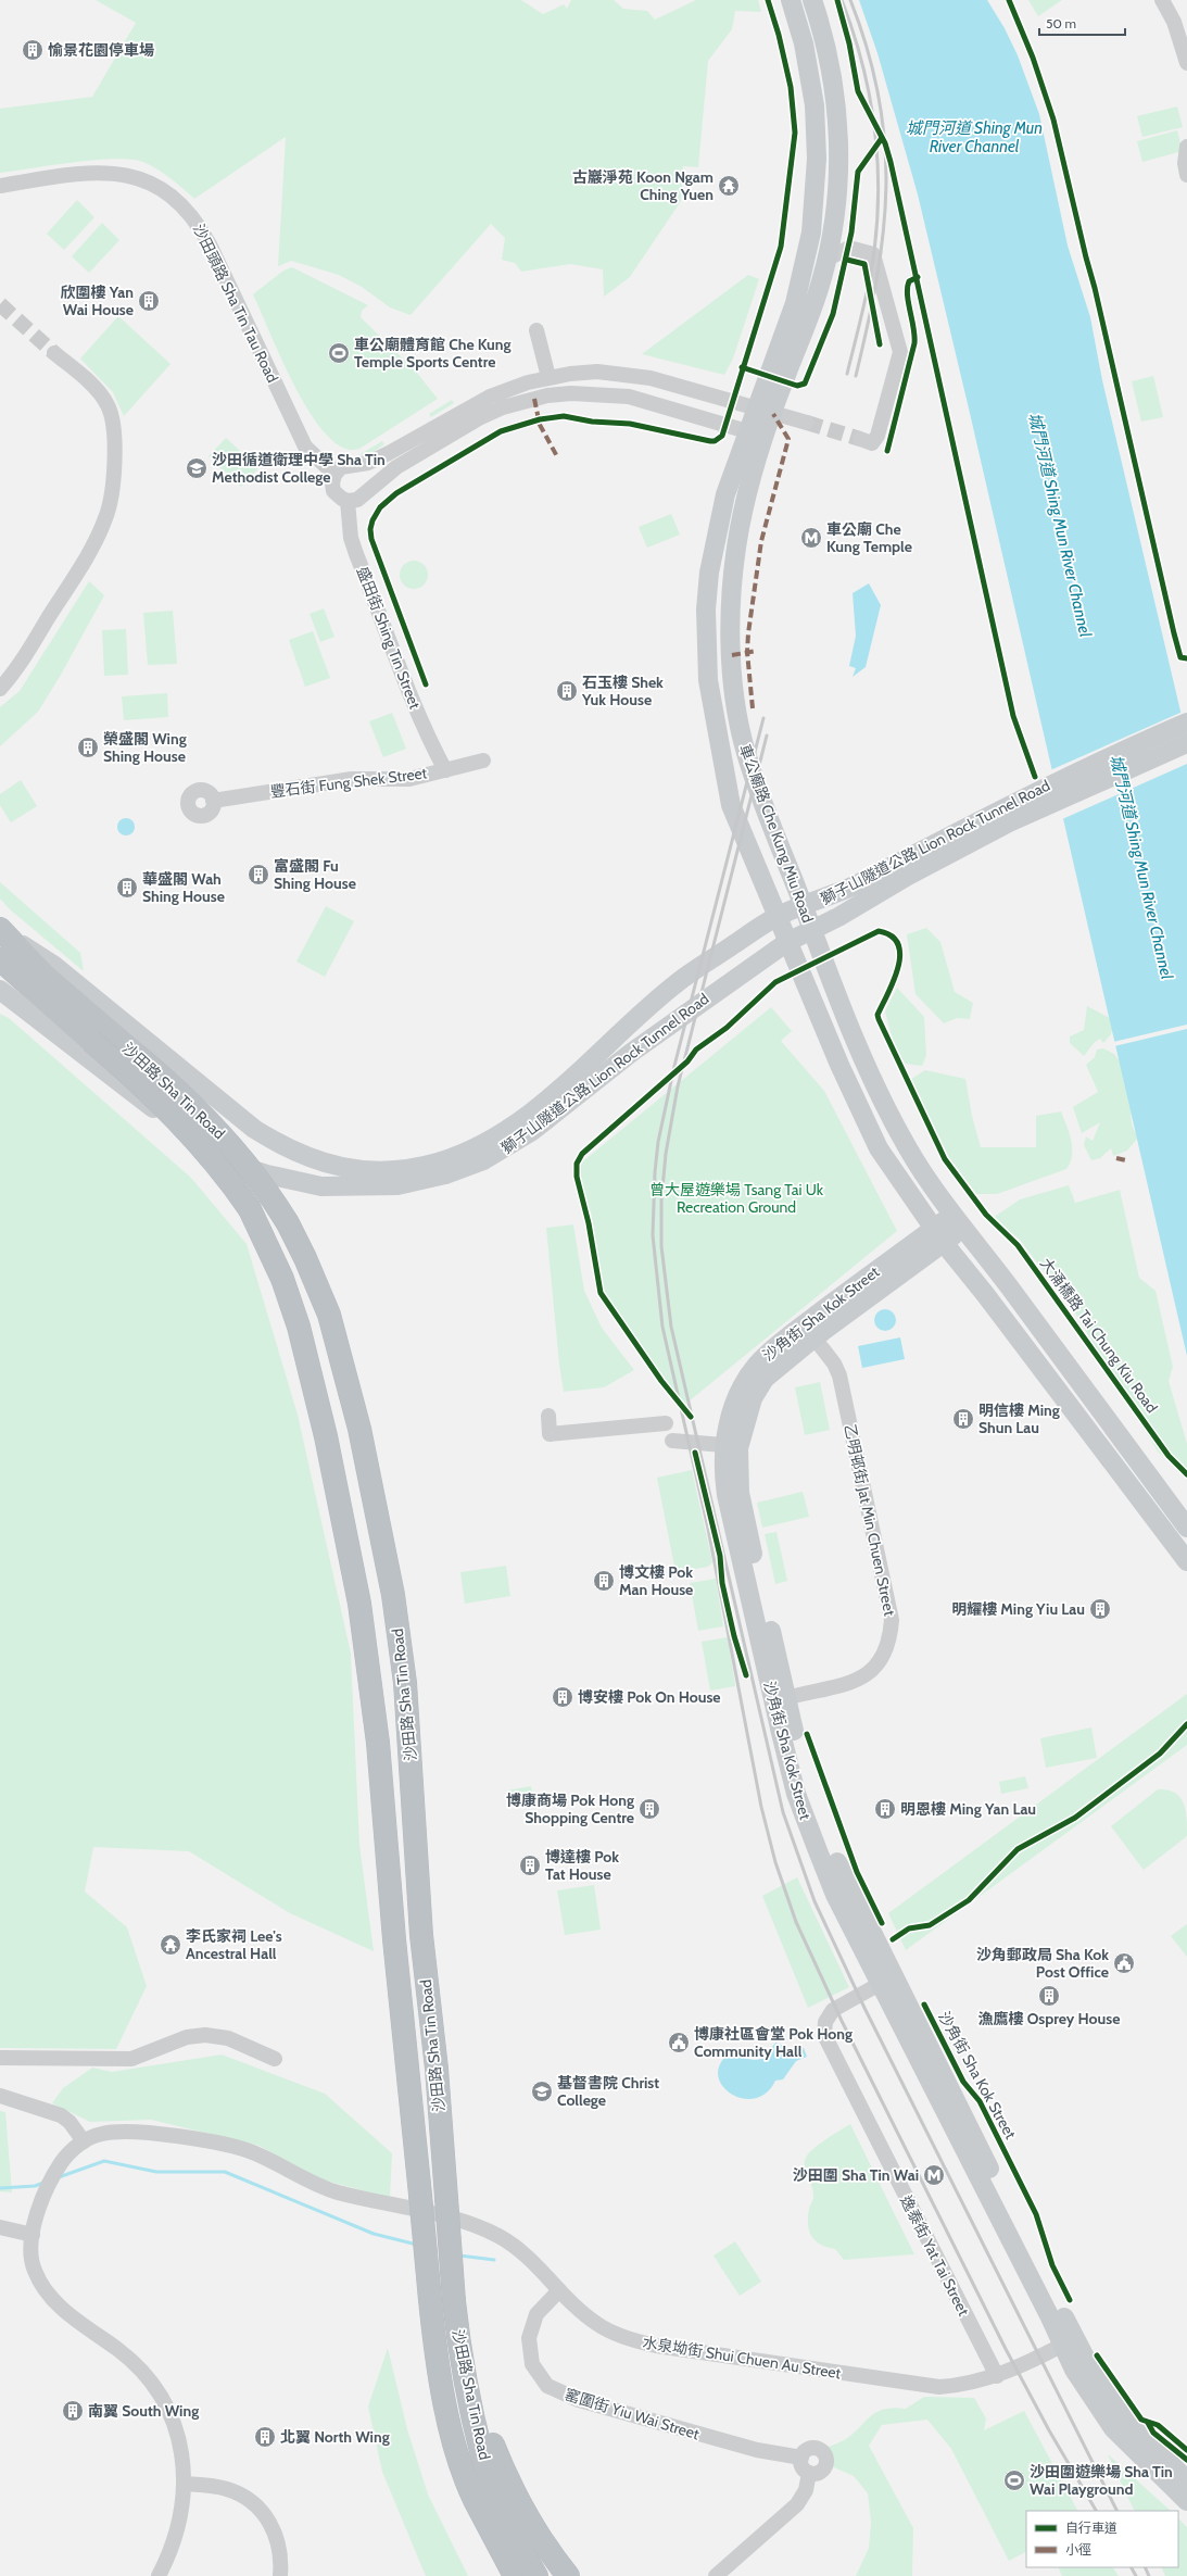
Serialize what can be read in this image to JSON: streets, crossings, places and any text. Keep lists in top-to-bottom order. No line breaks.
{"streets":{"highway":["沙田路 Sha Tin Road"],"main road":["車公廟路 Che Kung Miu Road","獅子山隧道公路 Lion Rock Tunnel Road","沙角街 Sha Kok Street"],"street":["沙田頭路 Sha Tin Tau Road","盛田街 Shing Tin Street","豐石街 Fung Shek Street","乙明邨街 Jat Min Chuen Street","逸泰街 Yat Tai Street","水泉坳街 Shui Chuen Au Street","窰圍街 Yiu Wai Street"],"cycle path":["大涌橋路 Tai Chung Kiu Road"]},"crossings":[["沙田頭路 Sha Tin Tau Road","盛田街 Shing Tin Street"],["盛田街 Shing Tin Street","豐石街 Fung Shek Street"],["車公廟路 Che Kung Miu Road","獅子山隧道公路 Lion Rock Tunnel Road"],["獅子山隧道公路 Lion Rock Tunnel Road","沙田路 Sha Tin Road"],["沙角街 Sha Kok Street","乙明邨街 Jat Min Chuen Street"],["沙角街 Sha Kok Street","逸泰街 Yat Tai Street"],["沙角街 Sha Kok Street","水泉坳街 Shui Chuen Au Street"],["逸泰街 Yat Tai Street","水泉坳街 Shui Chuen Au Street"],["水泉坳街 Shui Chuen Au Street","窰圍街 Yiu Wai Street"]],"water":["城門河道 Shing Mun River Channel"],"parks":["曾大屋遊樂場 Tsang Tai Uk Recreation Ground"],"places":{"building":["愉景花園停車場","欣圍樓 Yan Wai House","石玉樓 Shek Yuk House","榮盛閣 Wing Shing House","富盛閣 Fu Shing House","華盛閣 Wah Shing House","明信樓 Ming Shun Lau","博文樓 Pok Man House","明耀樓 Ming Yiu Lau","博安樓 Pok On House","博康商場 Pok Hong Shopping Centre","明恩樓 Ming Yan Lau","博達樓 Pok Tat House","漁鷹樓 Osprey House","南翼 South Wing","北翼 North Wing"],"temple":["古巖淨苑 Koon Ngam Ching Yuen","李氏家祠 Lee's Ancestral Hall"],"sports":["車公廟體育館 Che Kung Temple Sports Centre","沙田圍遊樂場 Sha Tin Wai Playground"],"school or university":["沙田循道衛理中學 Sha Tin Methodist College","基督書院 Christ College"],"metro station":["車公廟 Che Kung Temple","沙田圍 Sha Tin Wai"],"public building":["沙角郵政局 Sha Kok Post Office","博康社區會堂 Pok Hong Community Hall"]},"legend":["自行車道","小徑"],"scale_bar":"50 m"}
